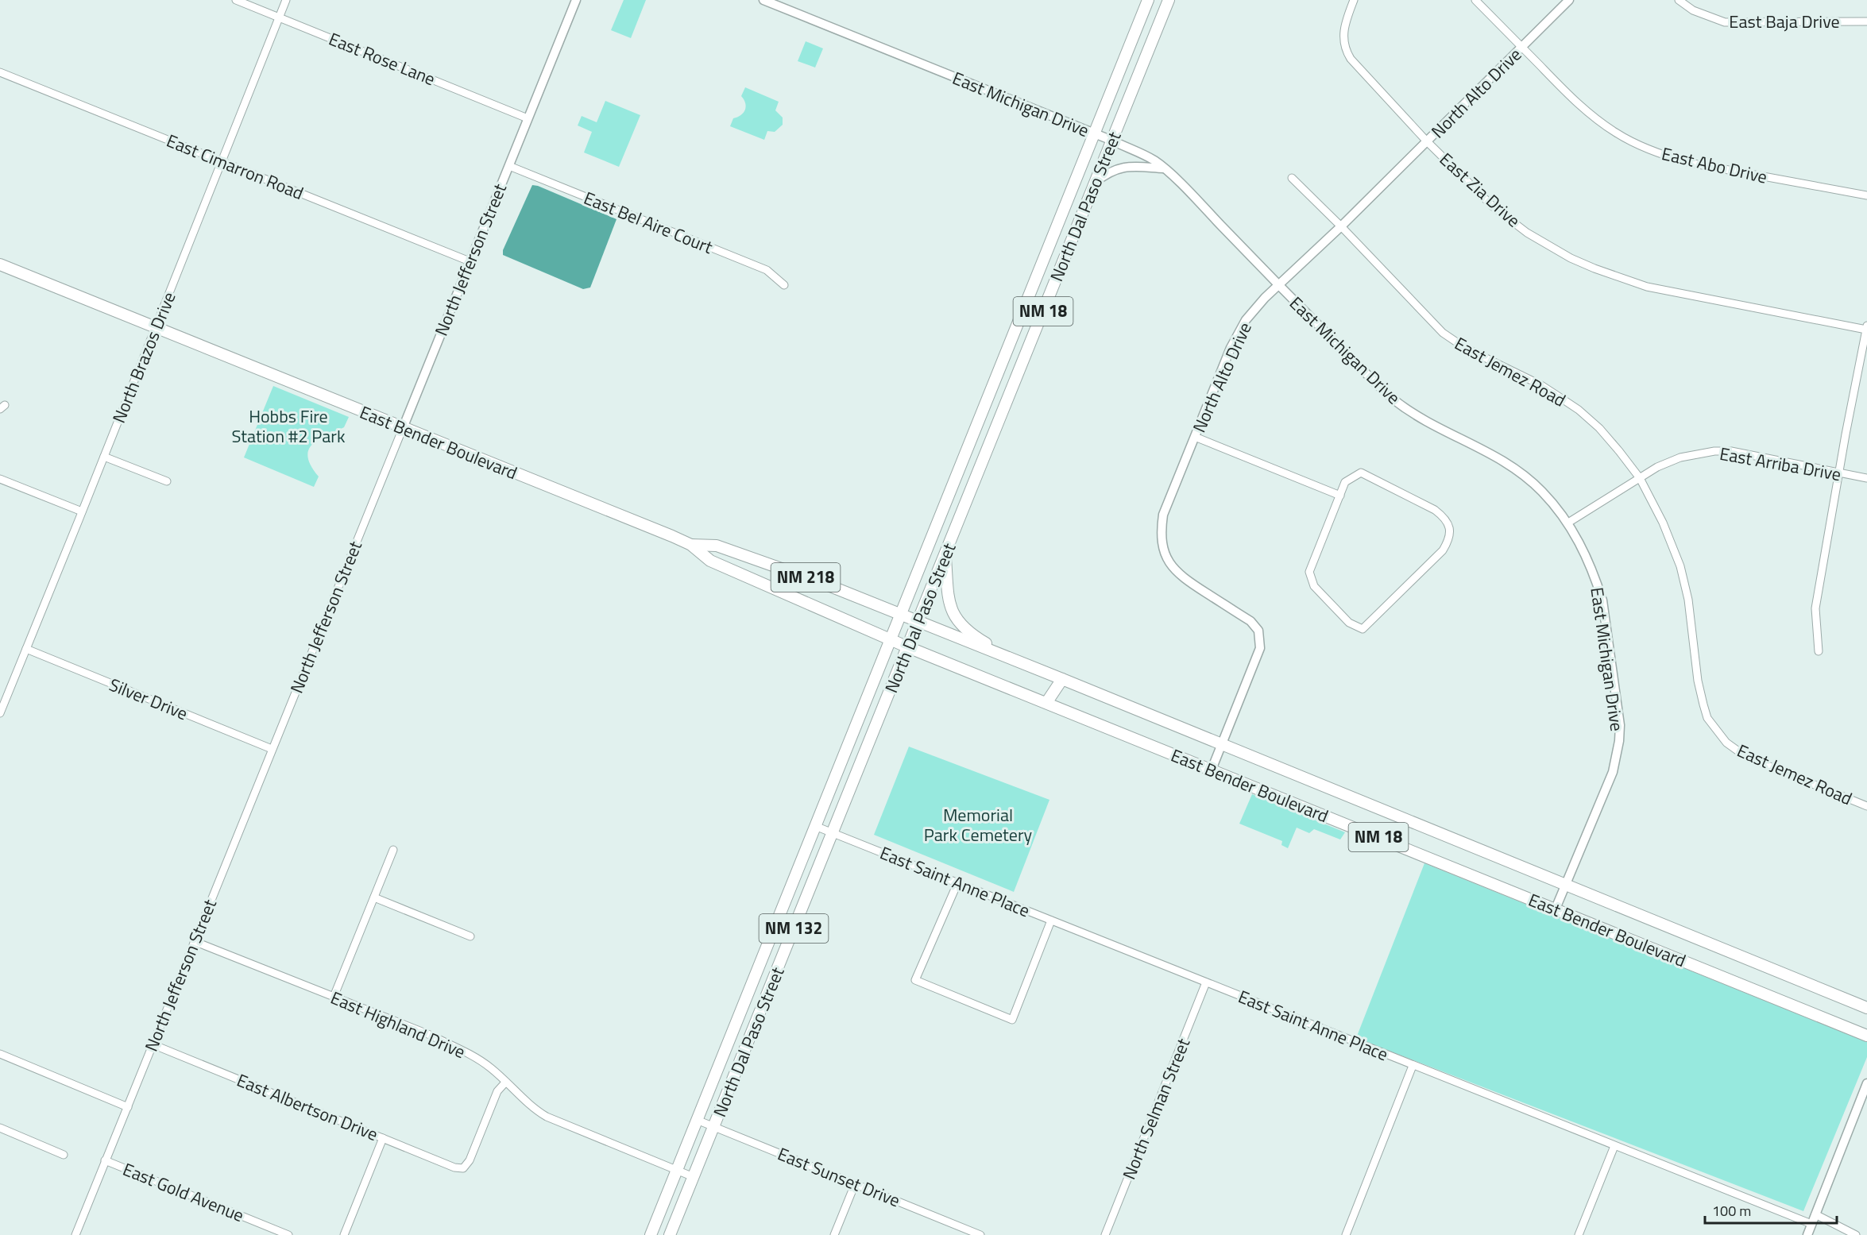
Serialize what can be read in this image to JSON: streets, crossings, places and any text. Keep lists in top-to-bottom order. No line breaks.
{"streets":{"main road":["North Dal Paso Street","NM 18","East Bender Boulevard","NM 218","NM 132"],"street":["East Baja Drive","East Rose Lane","North Alto Drive","East Michigan Drive","East Abo Drive","East Cimarron Road","East Zia Drive","East Bel Aire Court","North Jefferson Street","North Brazos Drive","East Jemez Road","East Arriba Drive","Silver Drive","East Saint Anne Place","East Highland Drive","East Albertson Drive","North Selman Street","East Sunset Drive","East Gold Avenue"]},"crossings":[["East Rose Lane","North Jefferson Street"],["East Rose Lane","North Brazos Drive"],["North Alto Drive","East Michigan Drive"],["North Alto Drive","East Abo Drive"],["North Alto Drive","East Zia Drive"],["North Alto Drive","East Jemez Road"],["North Alto Drive","East Bender Boulevard"],["East Michigan Drive","North Dal Paso Street"],["East Michigan Drive","East Bender Boulevard"],["East Michigan Drive","East Arriba Drive"],["East Cimarron Road","North Jefferson Street"],["East Cimarron Road","North Brazos Drive"],["North Dal Paso Street","East Bender Boulevard"],["North Dal Paso Street","East Saint Anne Place"],["North Dal Paso Street","East Highland Drive"],["North Dal Paso Street","East Sunset Drive"],["East Bel Aire Court","North Jefferson Street"],["North Jefferson Street","East Bender Boulevard"],["North Jefferson Street","Silver Drive"],["North Jefferson Street","East Highland Drive"],["North Jefferson Street","East Albertson Drive"],["North Jefferson Street","East Gold Avenue"],["North Brazos Drive","East Bender Boulevard"],["North Brazos Drive","Silver Drive"],["East Jemez Road","East Arriba Drive"],["East Saint Anne Place","North Selman Street"],["East Highland Drive","East Albertson Drive"]],"parks":["Hobbs Fire Station #2 Park","Memorial Park Cemetery"],"scale_bar":"100 m"}
